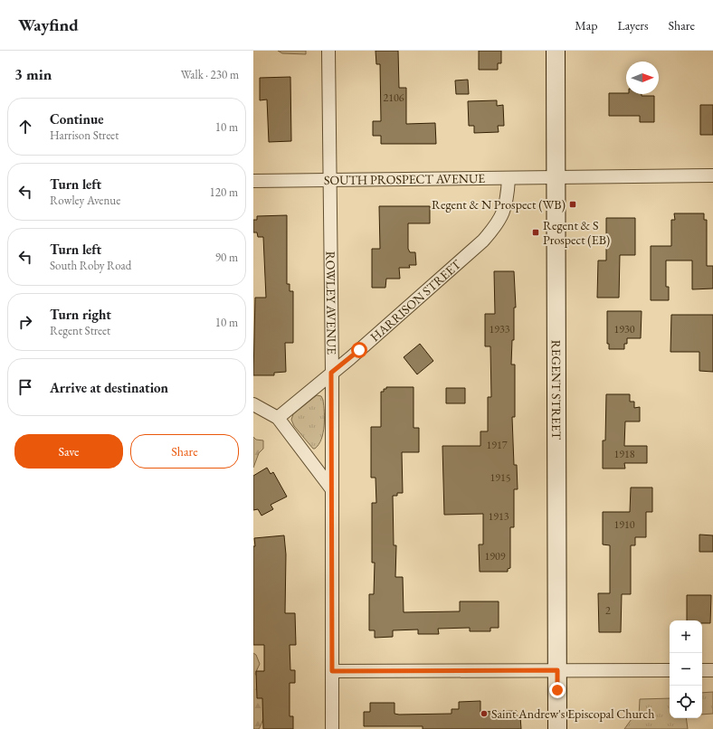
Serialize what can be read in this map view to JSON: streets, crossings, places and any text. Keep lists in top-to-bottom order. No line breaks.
{"streets":{"main road":["REGENT STREET"],"street":["SOUTH PROSPECT AVENUE","HARRISON STREET","ROWLEY AVENUE"]},"crossings":[["SOUTH PROSPECT AVENUE","HARRISON STREET"],["SOUTH PROSPECT AVENUE","ROWLEY AVENUE"],["SOUTH PROSPECT AVENUE","REGENT STREET"],["HARRISON STREET","ROWLEY AVENUE"]],"places":{"transit":["Regent & N Prospect (WB)","Regent & S Prospect (EB)"],"other":["Saint Andrew's Episcopal Church"]},"house_numbers":["2106","1933","1930","1917","1918","1915","1913","1910","1909","2"],"north":"right","page":{"header":"Wayfind","nav":["Map","Layers","Share"],"heading":["3 min","Walk · 230 m"],"list":[["Continue","Harrison Street","10 m"],["Turn left","Rowley Avenue","120 m"],["Turn left","South Roby Road","90 m"],["Turn right","Regent Street","10 m"],"Arrive at destination"],"buttons":["Save","Share"],"map_buttons":["+","−"]}}
